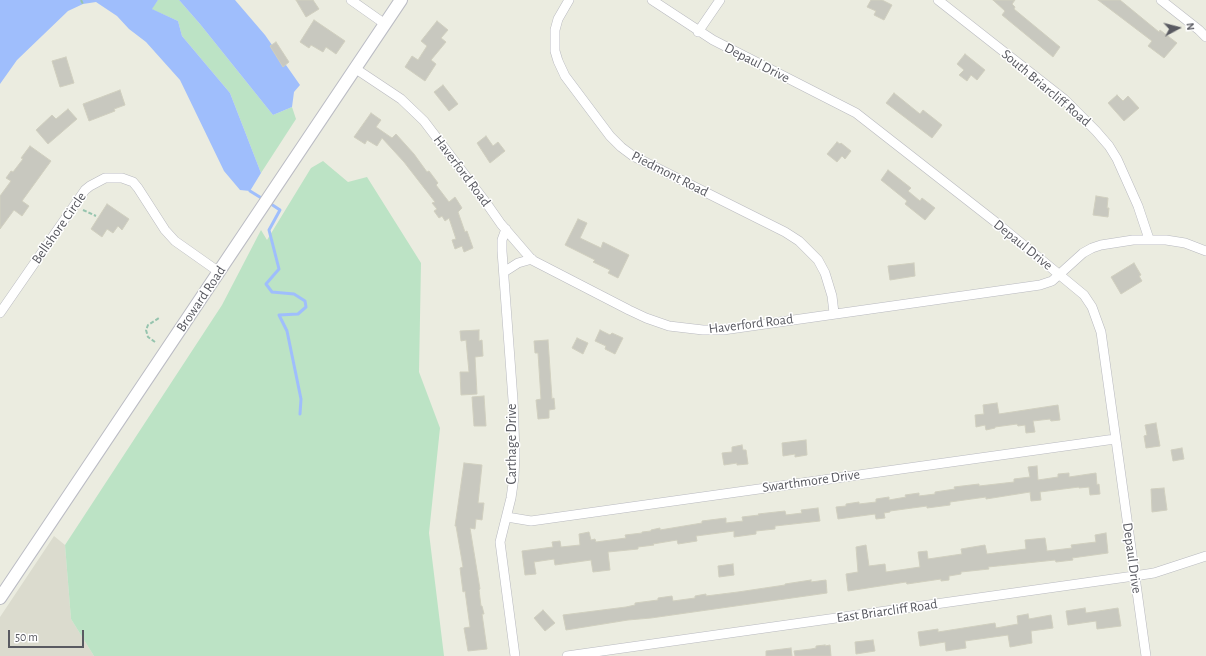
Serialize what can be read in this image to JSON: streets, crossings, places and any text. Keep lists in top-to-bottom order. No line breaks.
{"streets":{"street":["Depaul Drive","South Briarcliff Road","Haverford Road","Piedmont Road","Bellshore Circle","Broward Road","Carthage Drive","Swarthmore Drive","East Briarcliff Road"]},"crossings":[["Depaul Drive","Haverford Road"],["Depaul Drive","Swarthmore Drive"],["Depaul Drive","East Briarcliff Road"],["South Briarcliff Road","Haverford Road"],["Haverford Road","Piedmont Road"],["Haverford Road","Broward Road"],["Haverford Road","Carthage Drive"],["Bellshore Circle","Broward Road"],["Carthage Drive","Swarthmore Drive"]],"scale_bar":"50 m","north":"right"}
